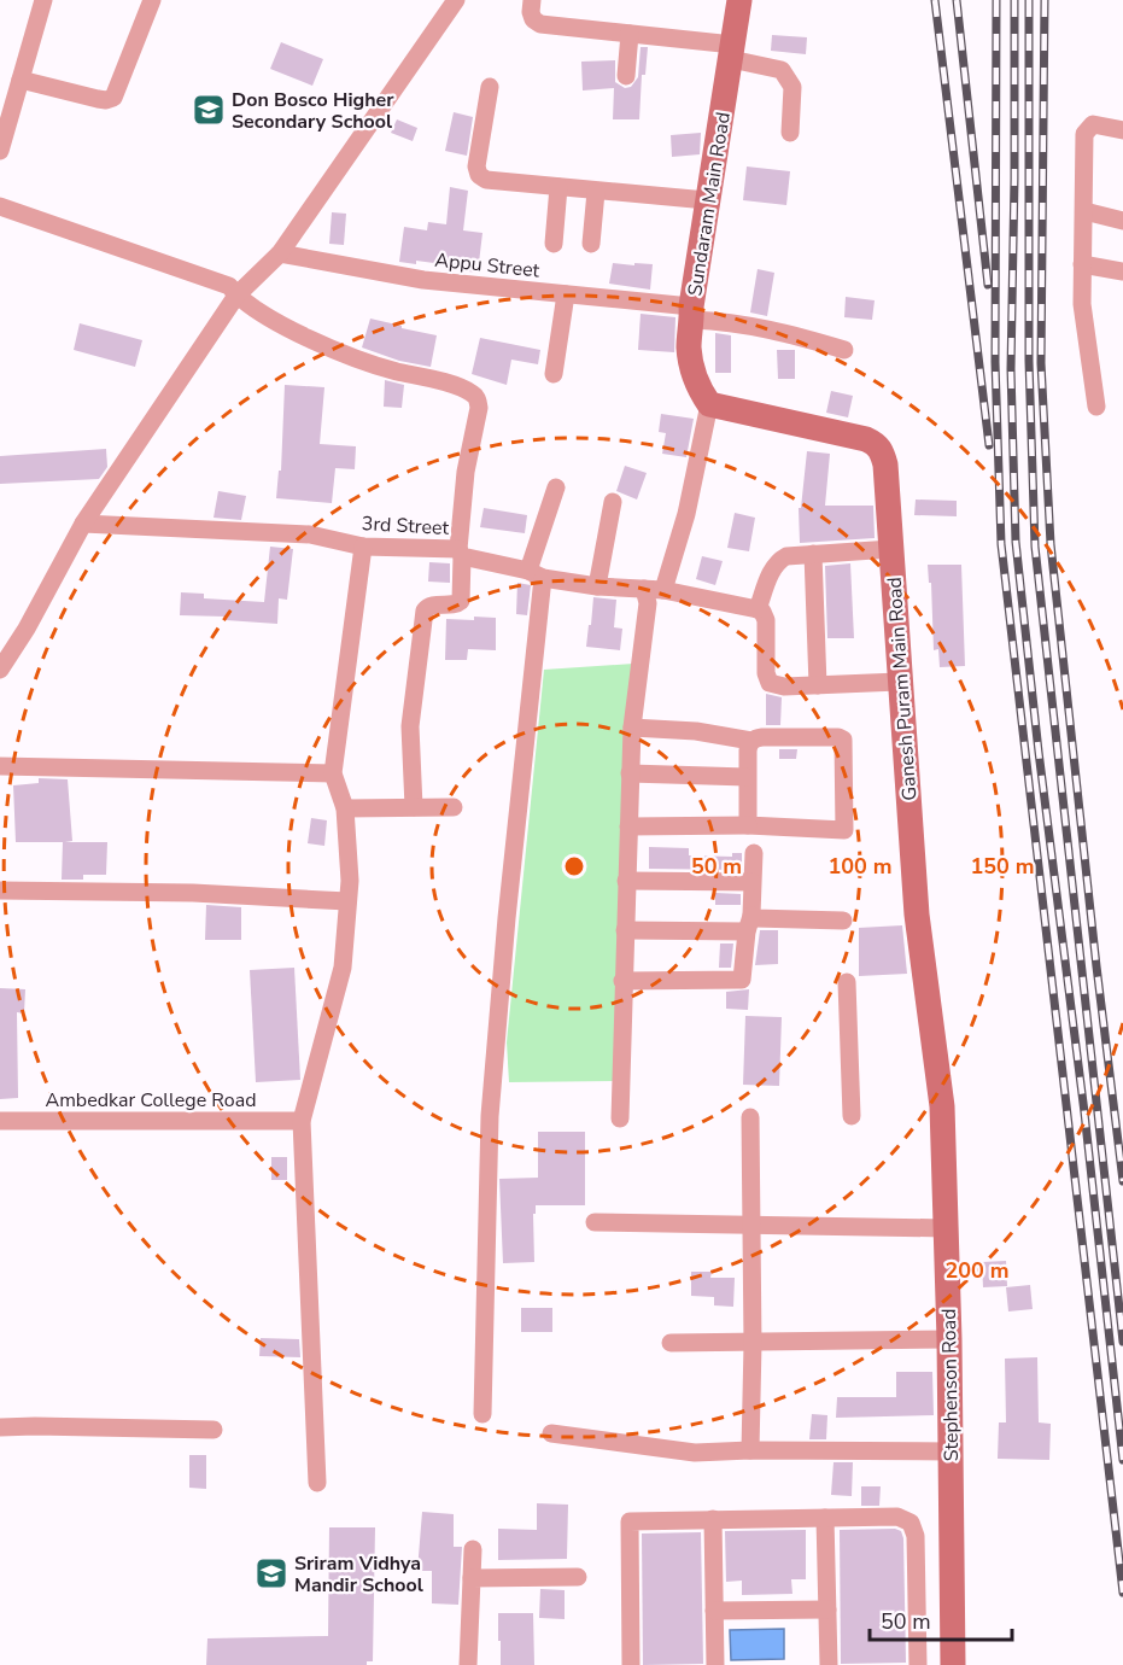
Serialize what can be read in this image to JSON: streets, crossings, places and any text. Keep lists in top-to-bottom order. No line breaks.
{"streets":{"street":["Sundaram Main Road","Appu Street","3rd Street","Ganesh Puram Main Road","Ambedkar College Road","Stephenson Road"]},"crossings":[["Sundaram Main Road","Appu Street"],["Sundaram Main Road","Ganesh Puram Main Road"],["Ganesh Puram Main Road","Stephenson Road"]],"places":{"school or university":["Don Bosco Higher Secondary School","Sriram Vidhya Mandir School"]},"scale_bar":"50 m","rings":["50 m","100 m","150 m","200 m"]}
